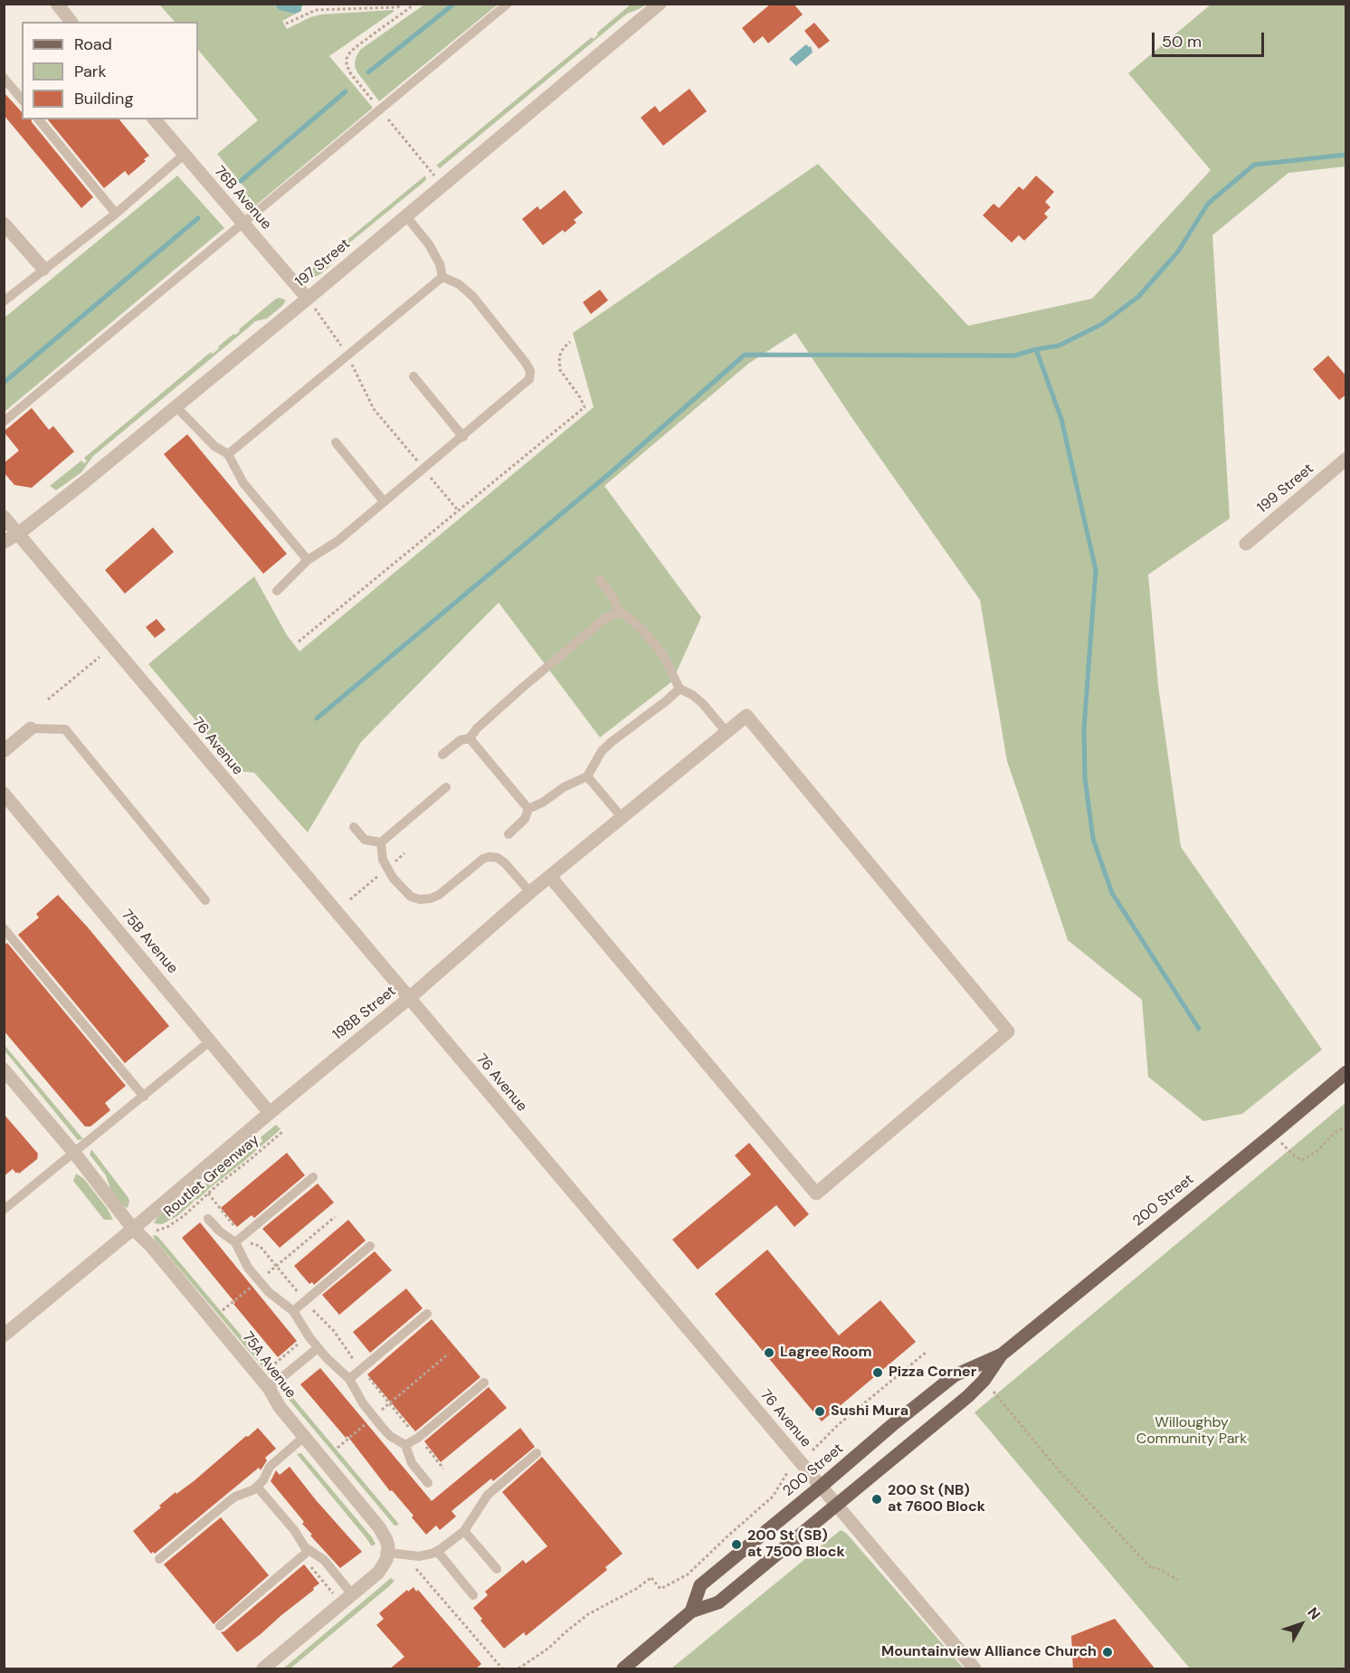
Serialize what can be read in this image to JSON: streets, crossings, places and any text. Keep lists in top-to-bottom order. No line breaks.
{"streets":{"main road":["200 Street"],"street":["76B Avenue","197 Street","199 Street","76 Avenue","75B Avenue","198B Street","75A Avenue"],"path":["Routlet Greenway"]},"crossings":[["76B Avenue","197 Street"],["197 Street","76 Avenue"],["76 Avenue","198B Street"],["76 Avenue","200 Street"],["75B Avenue","198B Street"],["198B Street","75A Avenue"]],"parks":["Willoughby Community Park"],"places":["Lagree Room","Pizza Corner","Sushi Mura","200 St (NB) at 7600 Block","200 St (SB) at 7500 Block","Mountainview Alliance Church"],"legend":["Road","Park","Building"],"scale_bar":"50 m","north":"top right"}
